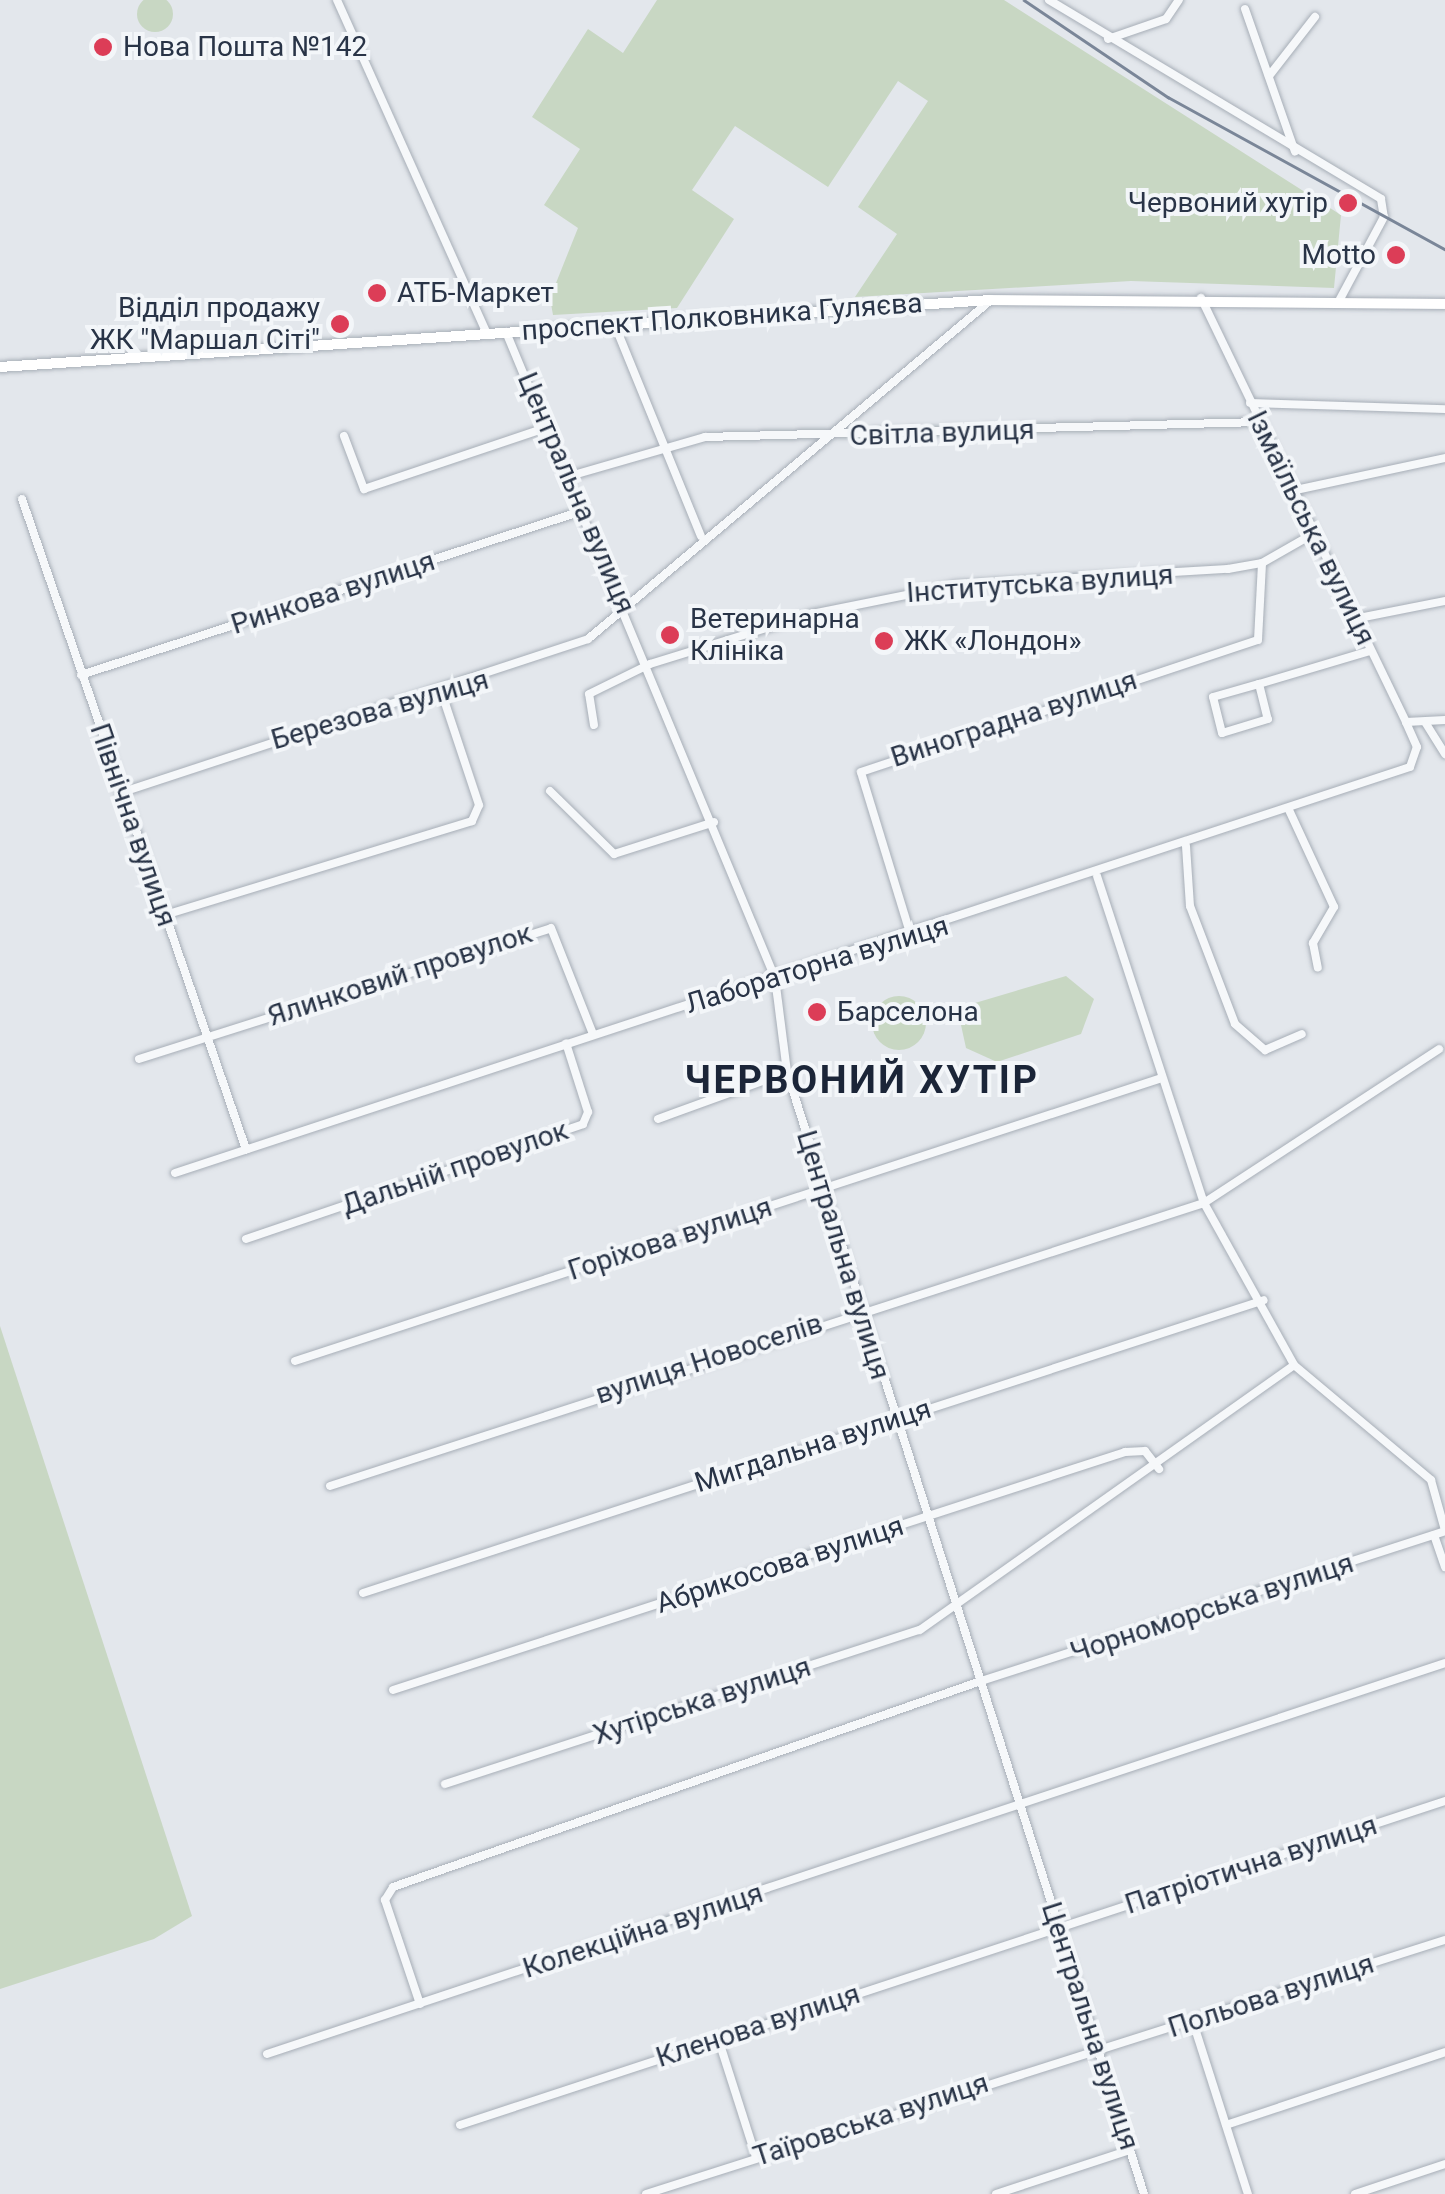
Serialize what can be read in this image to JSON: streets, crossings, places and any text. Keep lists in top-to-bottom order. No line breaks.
{"streets":{"main road":["проспект Полковника Гуляєва"],"street":["Світла вулиця","Центральна вулиця","Ізмаїльська вулиця","Інститутська вулиця","Ринкова вулиця","Березова вулиця","Виноградна вулиця","Північна вулиця","Лабораторна вулиця","Ялинковий провулок","Дальній провулок","Горіхова вулиця","вулиця Новоселів","Мигдальна вулиця","Абрикосова вулиця","Чорноморська вулиця","Хутірська вулиця","Патріотична вулиця","Колекційна вулиця","Польова вулиця","Кленова вулиця","Таїровська вулиця"]},"crossings":[["проспект Полковника Гуляєва","Центральна вулиця"],["проспект Полковника Гуляєва","Ізмаїльська вулиця"],["Світла вулиця","Центральна вулиця"],["Світла вулиця","Ізмаїльська вулиця"],["Світла вулиця","Березова вулиця"],["Центральна вулиця","Інститутська вулиця"],["Центральна вулиця","Ринкова вулиця"],["Центральна вулиця","Березова вулиця"],["Центральна вулиця","Лабораторна вулиця"],["Центральна вулиця","Горіхова вулиця"],["Центральна вулиця","вулиця Новоселів"],["Центральна вулиця","Мигдальна вулиця"],["Центральна вулиця","Абрикосова вулиця"],["Центральна вулиця","Чорноморська вулиця"],["Центральна вулиця","Хутірська вулиця"],["Центральна вулиця","Патріотична вулиця"],["Центральна вулиця","Колекційна вулиця"],["Центральна вулиця","Польова вулиця"],["Центральна вулиця","Кленова вулиця"],["Центральна вулиця","Таїровська вулиця"],["Ізмаїльська вулиця","Інститутська вулиця"],["Ізмаїльська вулиця","Лабораторна вулиця"],["Інститутська вулиця","Виноградна вулиця"],["Ринкова вулиця","Північна вулиця"],["Березова вулиця","Північна вулиця"],["Виноградна вулиця","Лабораторна вулиця"],["Північна вулиця","Лабораторна вулиця"],["Північна вулиця","Ялинковий провулок"],["Лабораторна вулиця","Ялинковий провулок"],["Лабораторна вулиця","Дальній провулок"],["Патріотична вулиця","Кленова вулиця"],["Польова вулиця","Таїровська вулиця"]],"districts":["ЧЕРВОНИЙ ХУТІР"],"places":["Нова Пошта №142","Червоний хутір","Motto","АТБ-Маркет","Відділ продажу ЖК \"Маршал Сіті\"","Ветеринарна Клініка","ЖК «Лондон»","Барселона"]}
